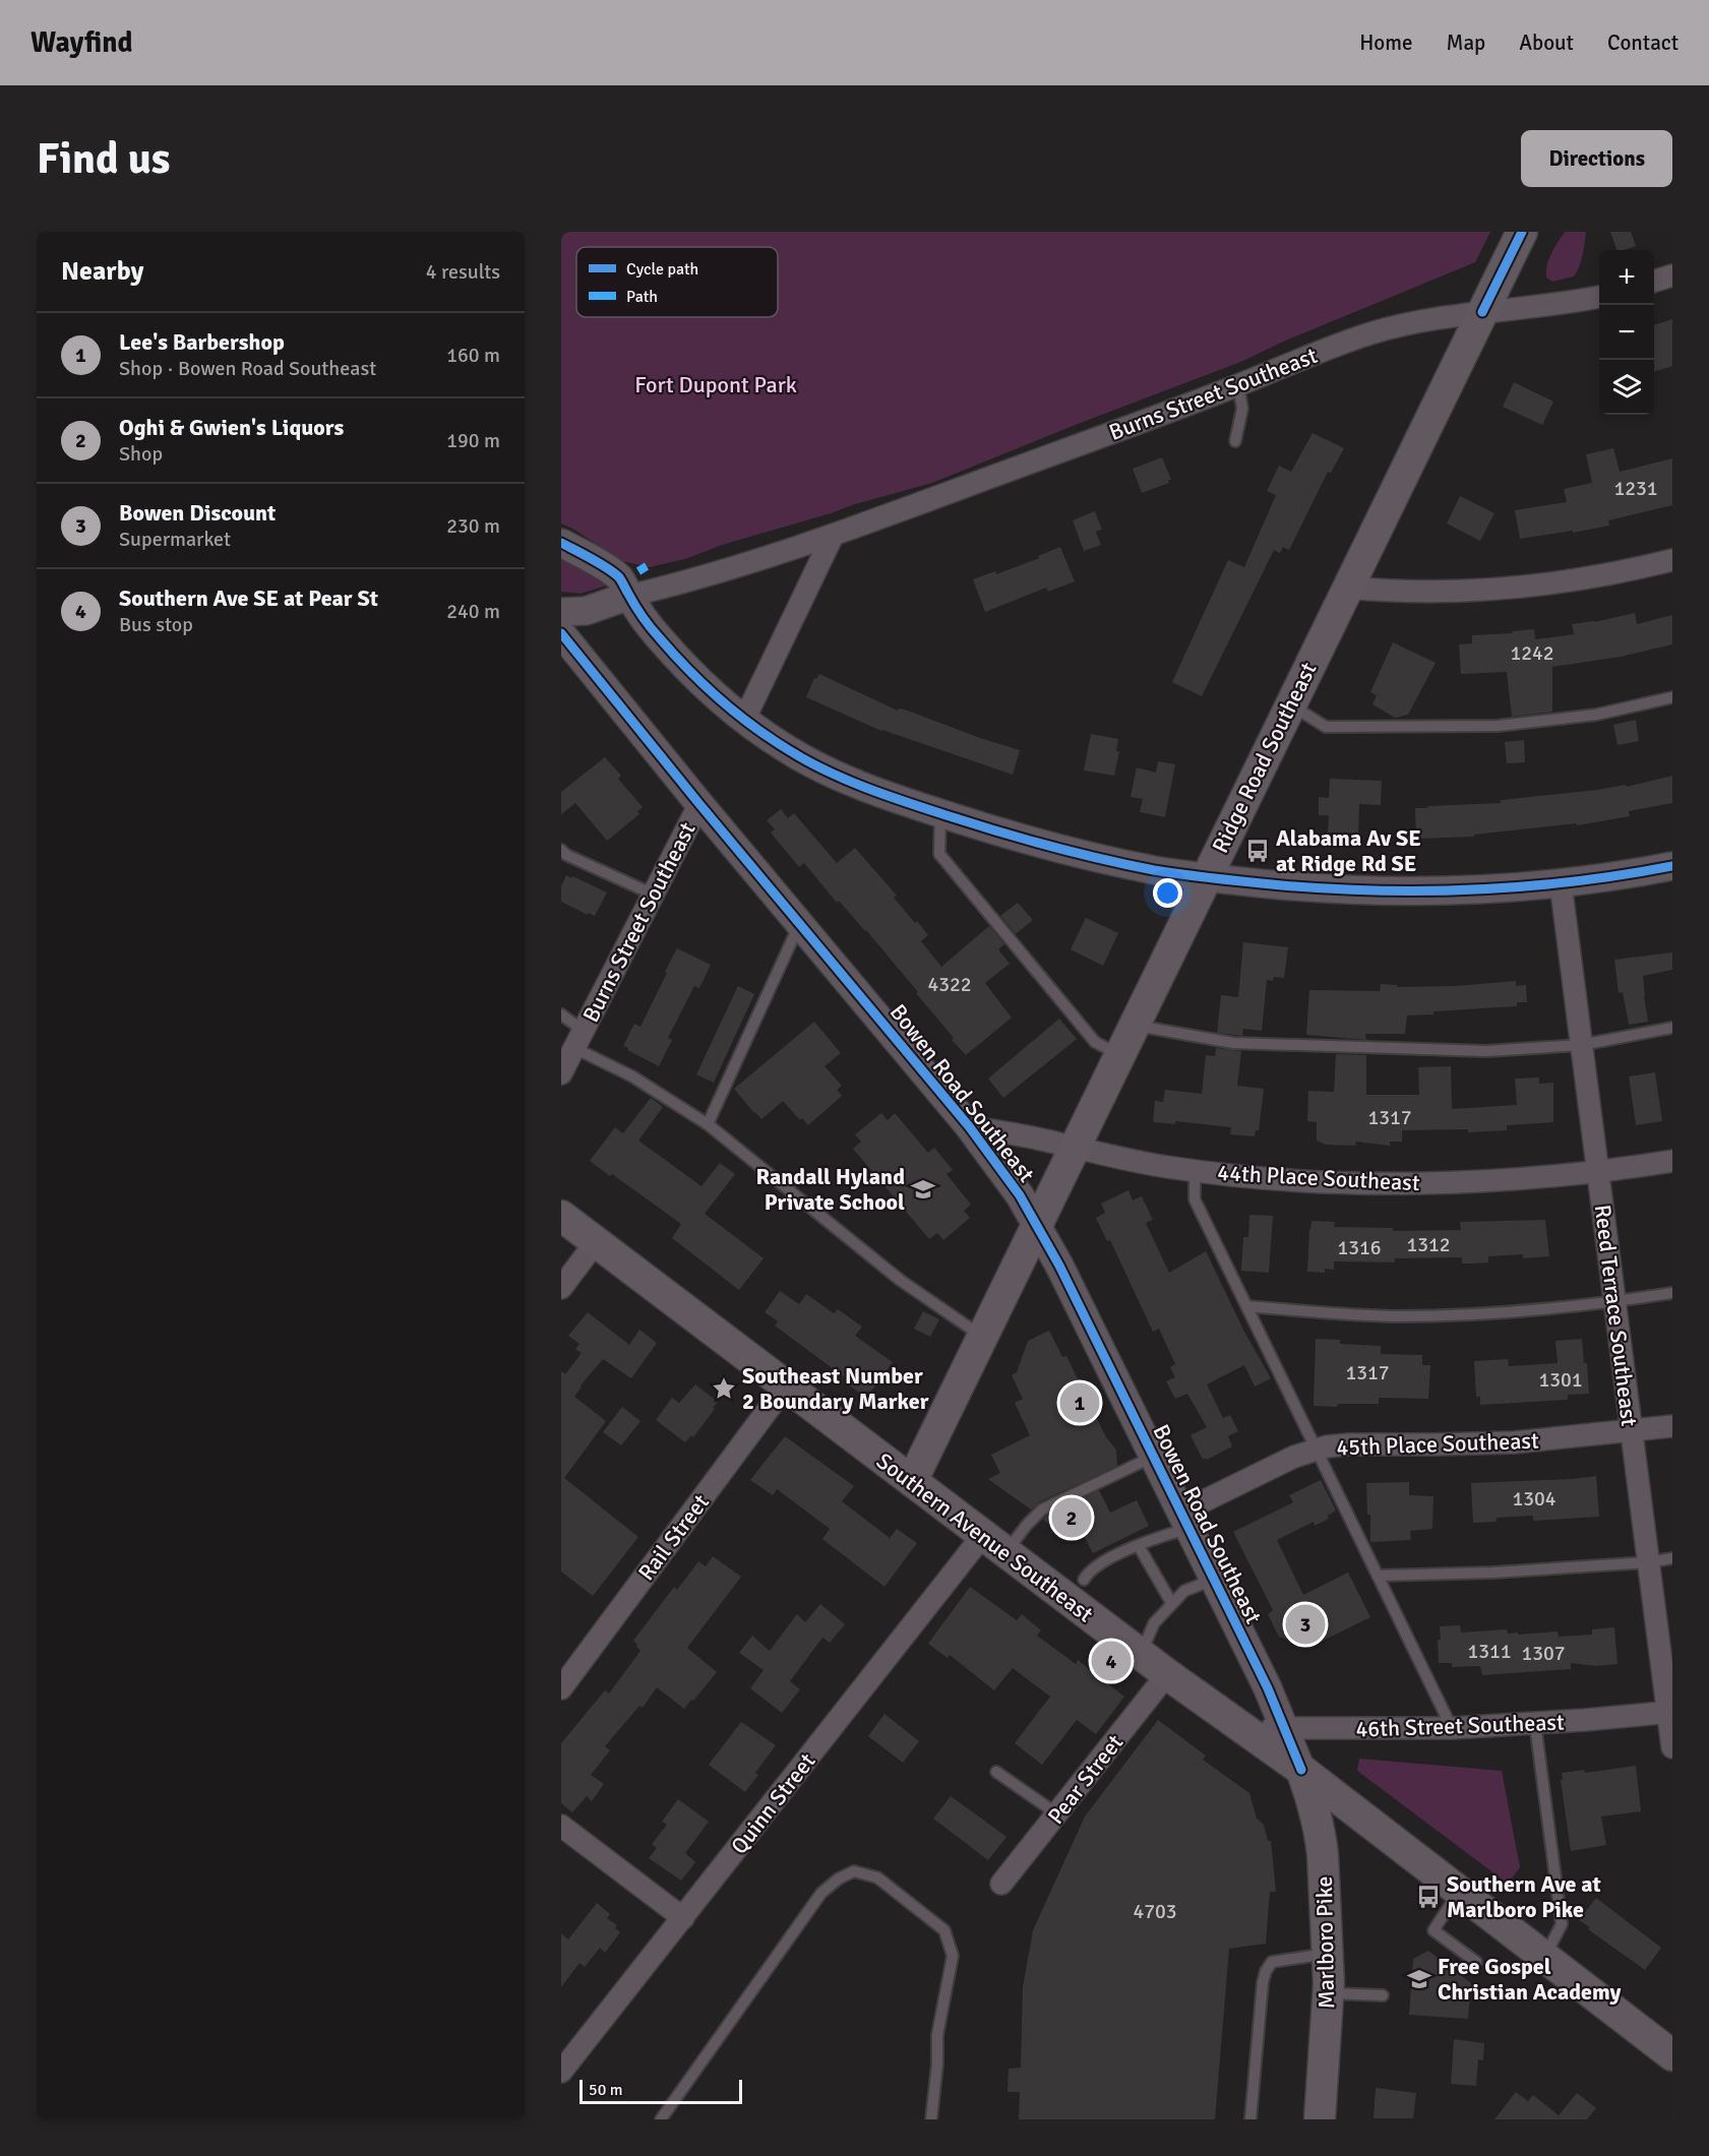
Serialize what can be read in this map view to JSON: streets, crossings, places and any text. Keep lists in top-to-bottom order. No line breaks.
{"streets":{"main road":["Ridge Road Southeast","Southern Avenue Southeast","Marlboro Pike"],"street":["Burns Street Southeast","Bowen Road Southeast","44th Place Southeast","Reed Terrace Southeast","45th Place Southeast","Rail Street","46th Street Southeast","Pear Street","Quinn Street"]},"crossings":[["Burns Street Southeast","Ridge Road Southeast"],["Burns Street Southeast","Bowen Road Southeast"],["Ridge Road Southeast","Bowen Road Southeast"],["Ridge Road Southeast","44th Place Southeast"],["Ridge Road Southeast","Southern Avenue Southeast"],["Bowen Road Southeast","44th Place Southeast"],["Bowen Road Southeast","45th Place Southeast"],["Bowen Road Southeast","Southern Avenue Southeast"],["Bowen Road Southeast","46th Street Southeast"],["Bowen Road Southeast","Marlboro Pike"],["44th Place Southeast","Reed Terrace Southeast"],["Reed Terrace Southeast","45th Place Southeast"],["Reed Terrace Southeast","46th Street Southeast"],["Rail Street","Southern Avenue Southeast"],["Southern Avenue Southeast","46th Street Southeast"],["Southern Avenue Southeast","Pear Street"],["Southern Avenue Southeast","Quinn Street"],["Southern Avenue Southeast","Marlboro Pike"]],"parks":["Fort Dupont Park"],"places":{"bus stop":["Alabama Av SE at Ridge Rd SE","Southern Ave at Marlboro Pike"],"school or university":["Randall Hyland Private School","Free Gospel Christian Academy"],"place":["Southeast Number 2 Boundary Marker"]},"house_numbers":["1231","1242","4322","1317","1312","1316","1317","1301","1304","1311","1307","4703"],"legend":["Cycle path","Path"],"scale_bar":"50 m","page":{"header":"Wayfind","nav":["Home","Map","About","Contact"],"buttons":"Directions","title":"Find us","heading":["Nearby","4 results"],"map_buttons":["+","−"],"list":[{"mark":"1","name":"Lee's Barbershop","note":"Shop · Bowen Road Southeast","value":"160 m"},{"mark":"2","name":"Oghi & Gwien's Liquors","note":"Shop","value":"190 m"},{"mark":"3","name":"Bowen Discount","note":"Supermarket","value":"230 m"},{"mark":"4","name":"Southern Ave SE at Pear St","note":"Bus stop","value":"240 m"}],"pins":["1","2","3","4"],"scale":"50 m"}}
